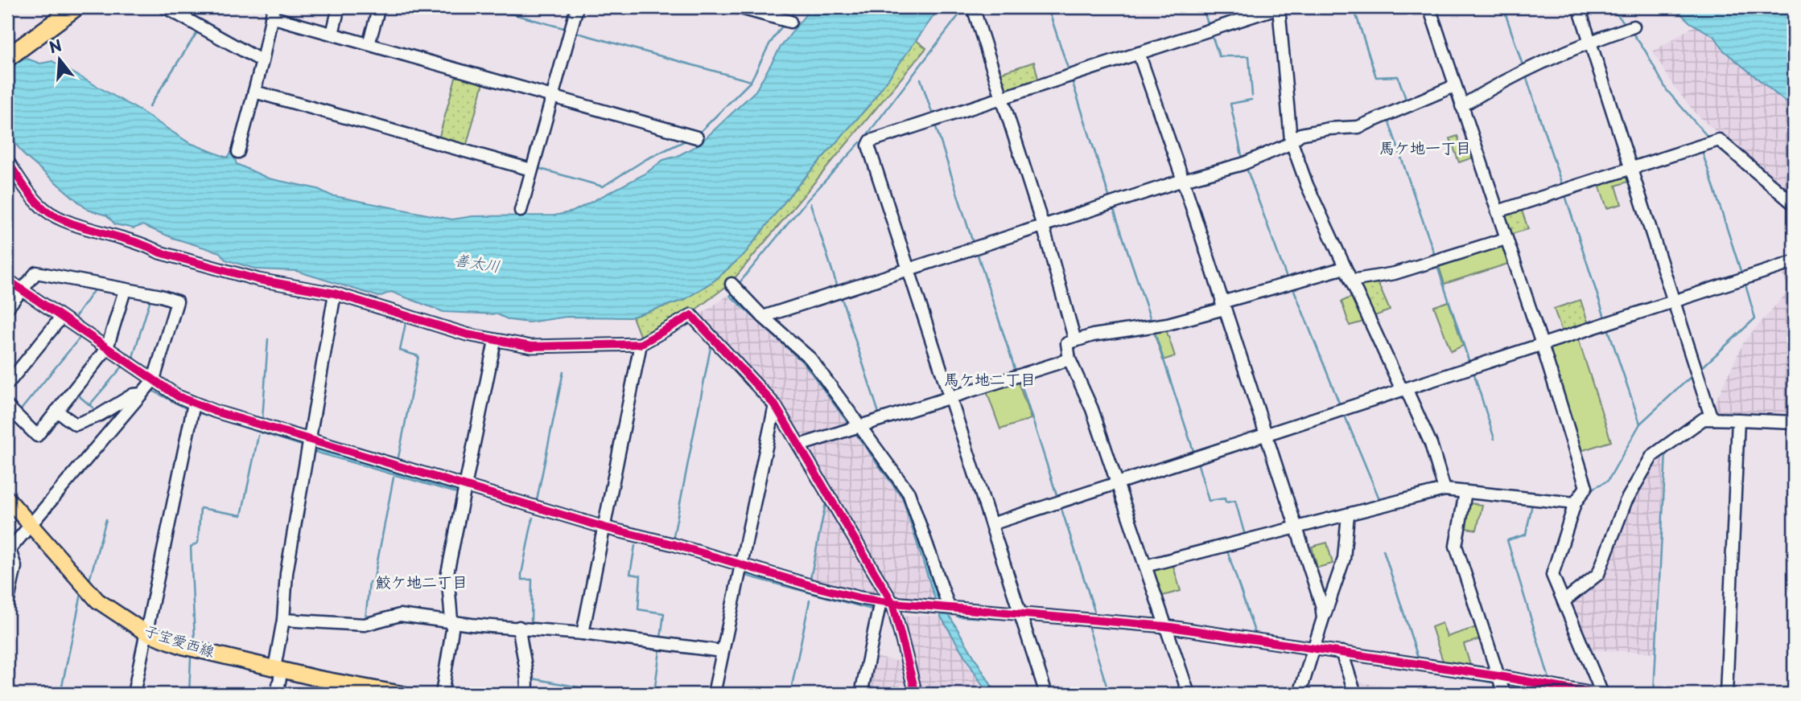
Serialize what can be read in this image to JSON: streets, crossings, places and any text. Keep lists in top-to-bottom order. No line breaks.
{"streets":{"main road":["子宝愛西線"]},"districts":["馬ケ地一丁目","馬ケ地二丁目","鮫ケ地二丁目"],"water":["善太川"],"north":"top"}
